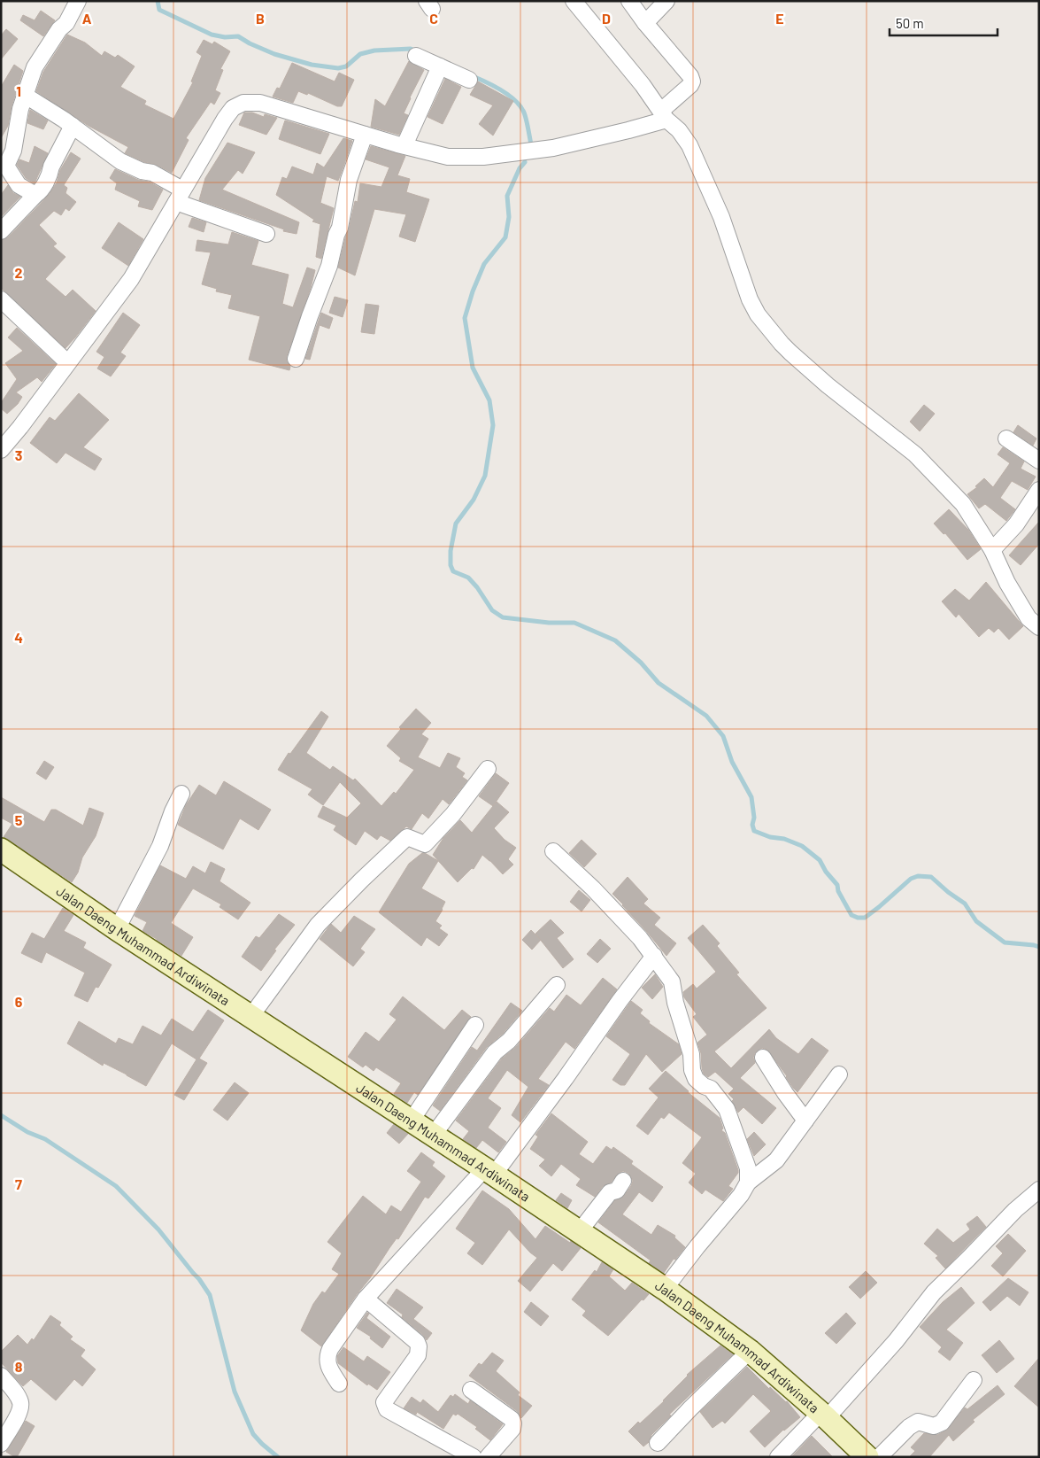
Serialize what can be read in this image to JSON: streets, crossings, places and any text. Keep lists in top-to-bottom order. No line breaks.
{"streets":{"main road":["Jalan Daeng Muhammad Ardiwinata"]},"scale_bar":"50 m","grid":{"columns":["A","B","C","D","E"],"rows":["1","2","3","4","5","6","7","8"]}}
